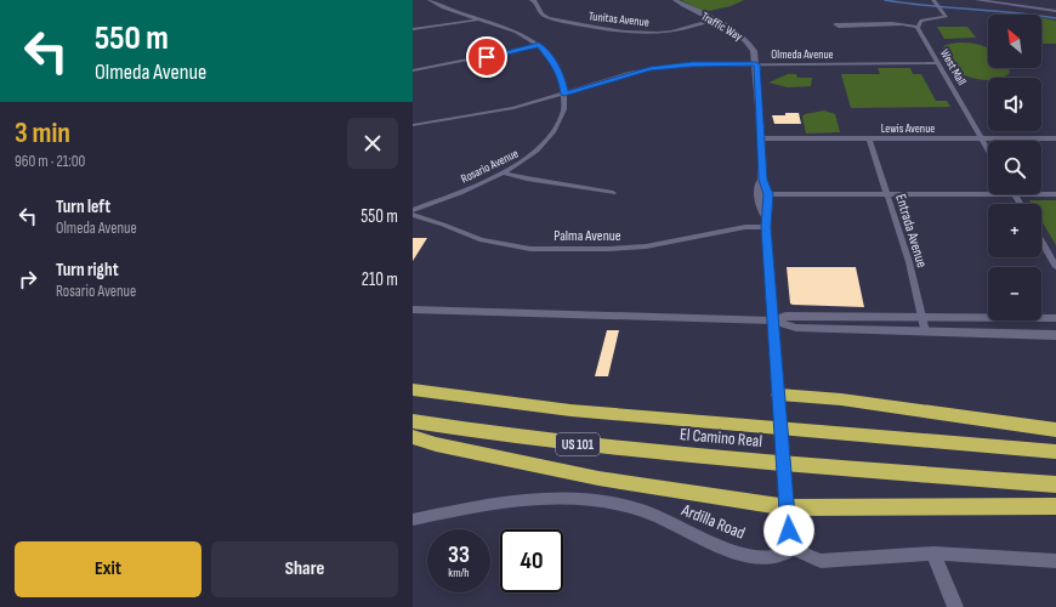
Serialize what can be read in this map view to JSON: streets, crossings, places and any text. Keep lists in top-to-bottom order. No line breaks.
{"streets":{"highway":["El Camino Real","US 101"],"street":["Tunitas Avenue","Traffic Way","Olmeda Avenue","West Mall","Lewis Avenue","Rosario Avenue","Entrada Avenue","Palma Avenue","Ardilla Road"]},"crossings":[["Tunitas Avenue","Traffic Way"],["Traffic Way","Olmeda Avenue"],["Traffic Way","Lewis Avenue"],["Traffic Way","Palma Avenue"],["Traffic Way","Ardilla Road"],["Olmeda Avenue","West Mall"],["Olmeda Avenue","Rosario Avenue"],["West Mall","Lewis Avenue"],["Lewis Avenue","Entrada Avenue"]],"north":"top left","page":{"turn":["550 m","Olmeda Avenue"],"map_buttons":["+","−"],"heading":["3 min","960 m · 21:00"],"list":[{"name":"Turn left","note":"Olmeda Avenue","value":"550 m"},{"name":"Turn right","note":"Rosario Avenue","value":"210 m"}],"speed":"33 km/h","limit":"40","buttons":["Exit","Share"]}}
